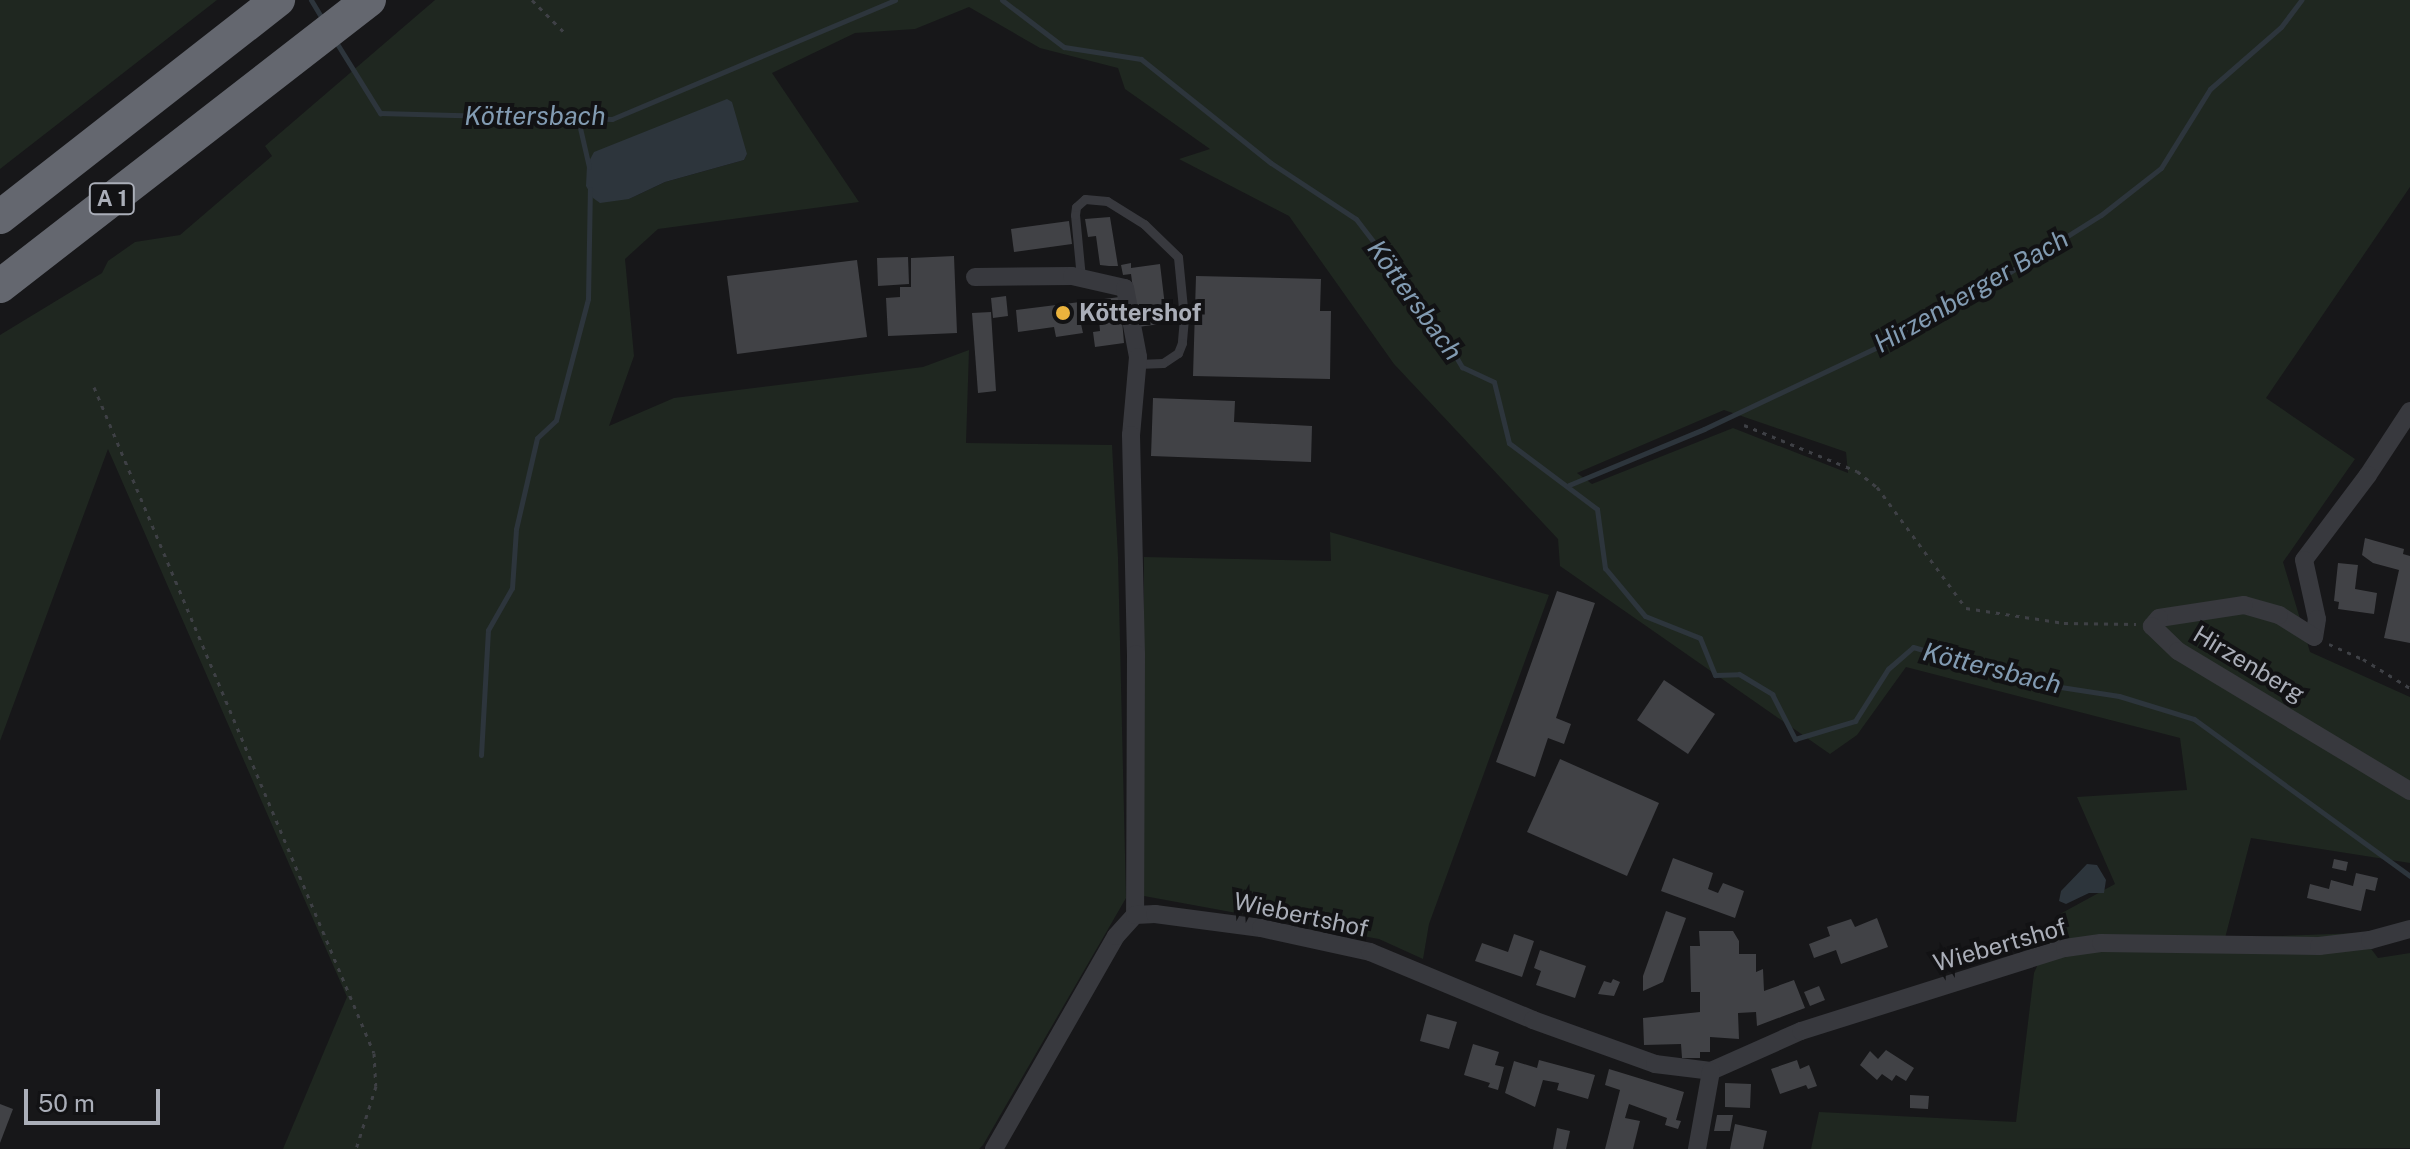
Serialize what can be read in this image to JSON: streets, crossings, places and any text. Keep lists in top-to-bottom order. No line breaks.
{"streets":{"highway":["A 1"],"street":["Hirzenberg","Wiebertshof"]},"water":["Köttersbach","Hirzenberger Bach"],"places":["Köttershof"],"scale_bar":"50 m"}
